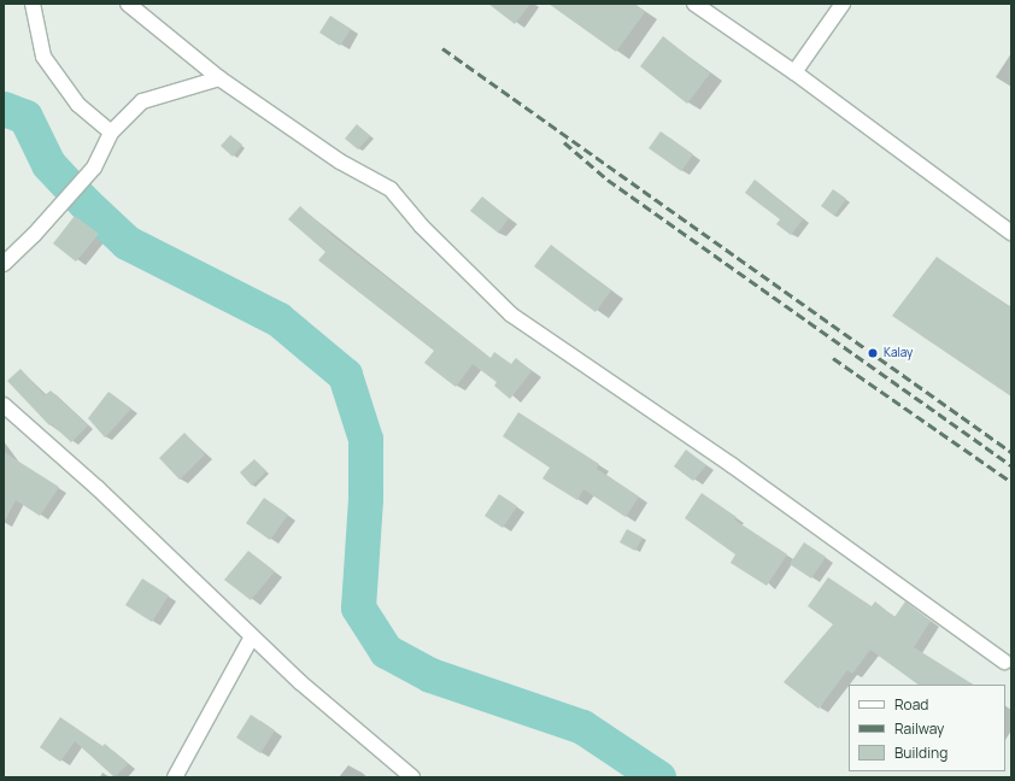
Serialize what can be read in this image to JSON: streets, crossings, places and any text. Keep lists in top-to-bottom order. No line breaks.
{"places":["Kalay"],"legend":["Road","Railway","Building"]}
